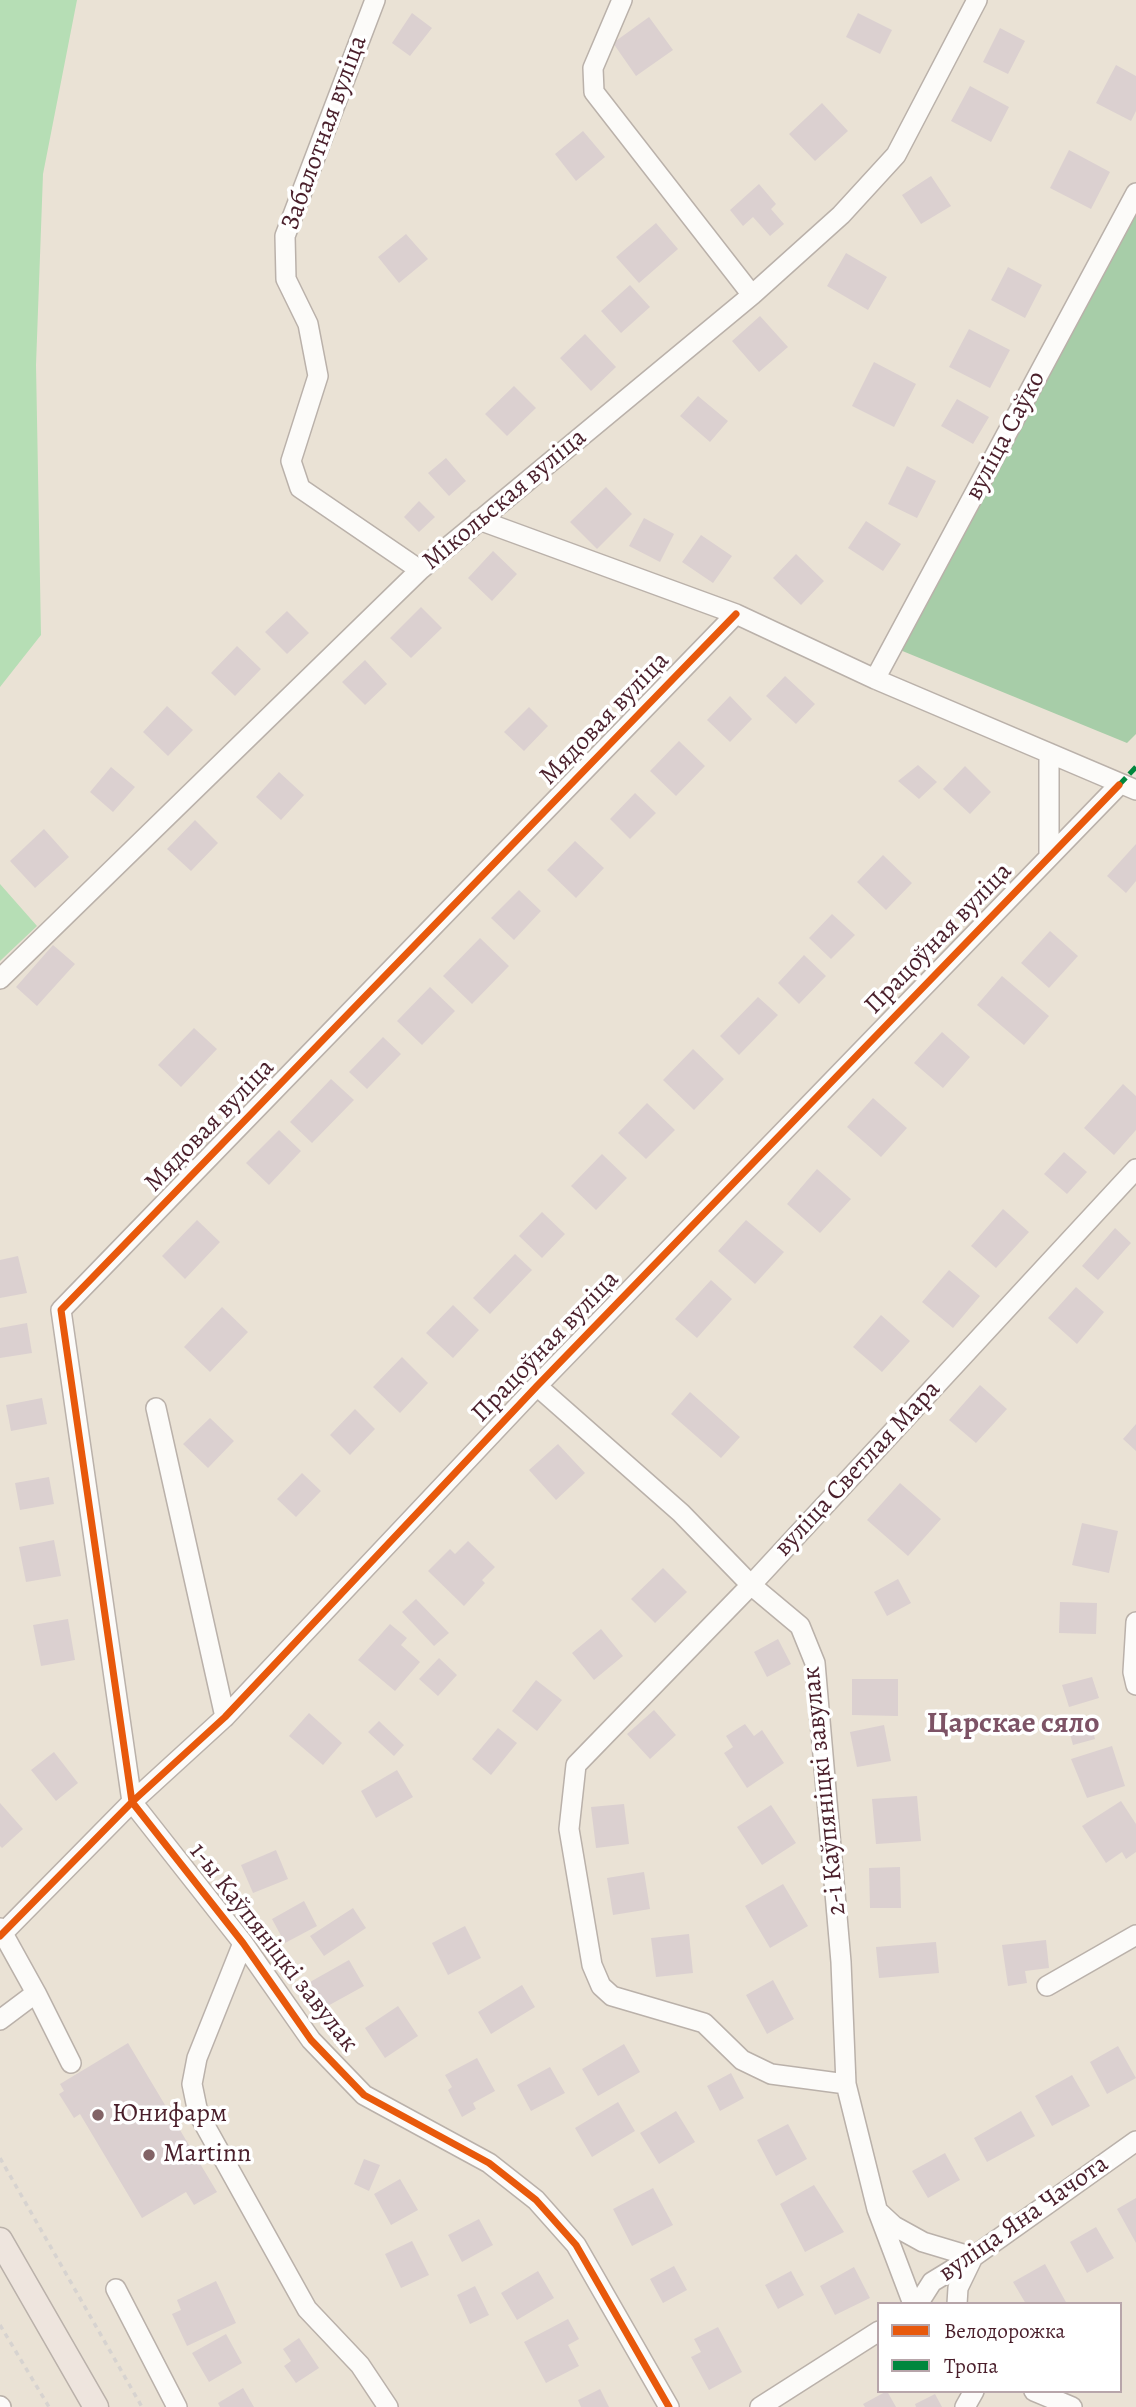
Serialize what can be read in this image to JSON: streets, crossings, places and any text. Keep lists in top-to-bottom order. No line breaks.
{"streets":{"street":["Забалотная вуліца","вуліца Саўко","Мікольская вуліца","Мядовая вуліца","Працоўная вуліца","вуліца Светлая Мара","2-і Каўпяніцкі завулак","1-ы Каўпяніцкі завулак","вуліца Яна Чачота"]},"crossings":[["Забалотная вуліца","Мікольская вуліца"],["Мядовая вуліца","Працоўная вуліца"],["Мядовая вуліца","1-ы Каўпяніцкі завулак"],["Працоўная вуліца","2-і Каўпяніцкі завулак"],["Працоўная вуліца","1-ы Каўпяніцкі завулак"],["вуліца Светлая Мара","2-і Каўпяніцкі завулак"]],"districts":["Царскае сяло"],"places":["Юнифарм","Martinn"],"legend":["Велодорожка","Тропа"]}
